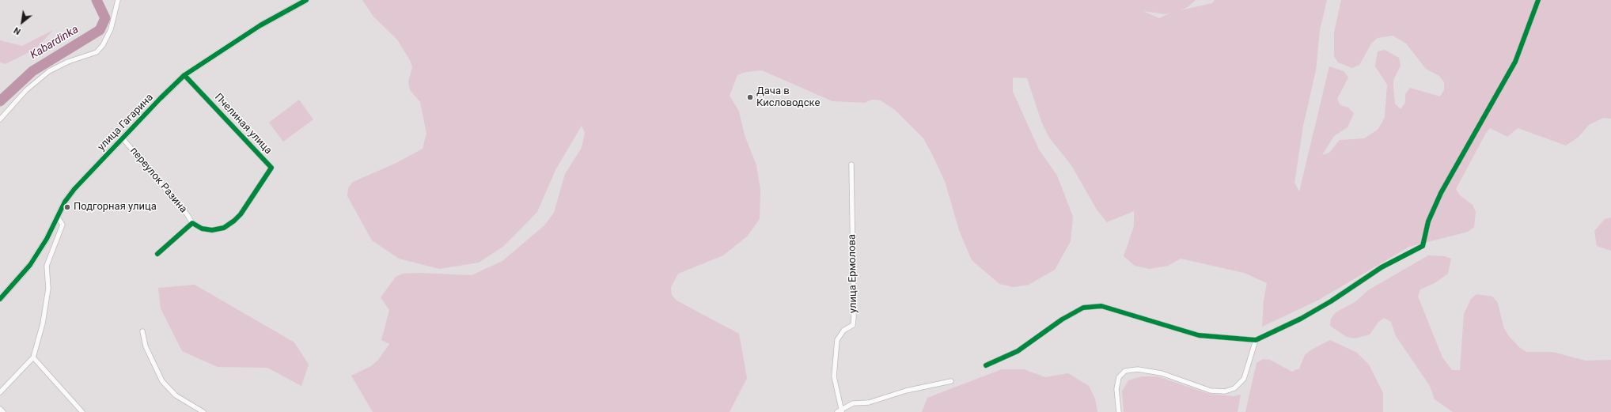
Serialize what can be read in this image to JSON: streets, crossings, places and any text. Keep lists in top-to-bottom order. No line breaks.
{"streets":{"street":["улица Гагарина","Пчелиная улица","переулок Разина","улица Ермолова"]},"crossings":[["улица Гагарина","Пчелиная улица"],["улица Гагарина","переулок Разина"],["Пчелиная улица","переулок Разина"]],"water":["Kabardinka"],"places":["Дача в Кисловодске","Подгорная улица"],"north":"bottom left"}
